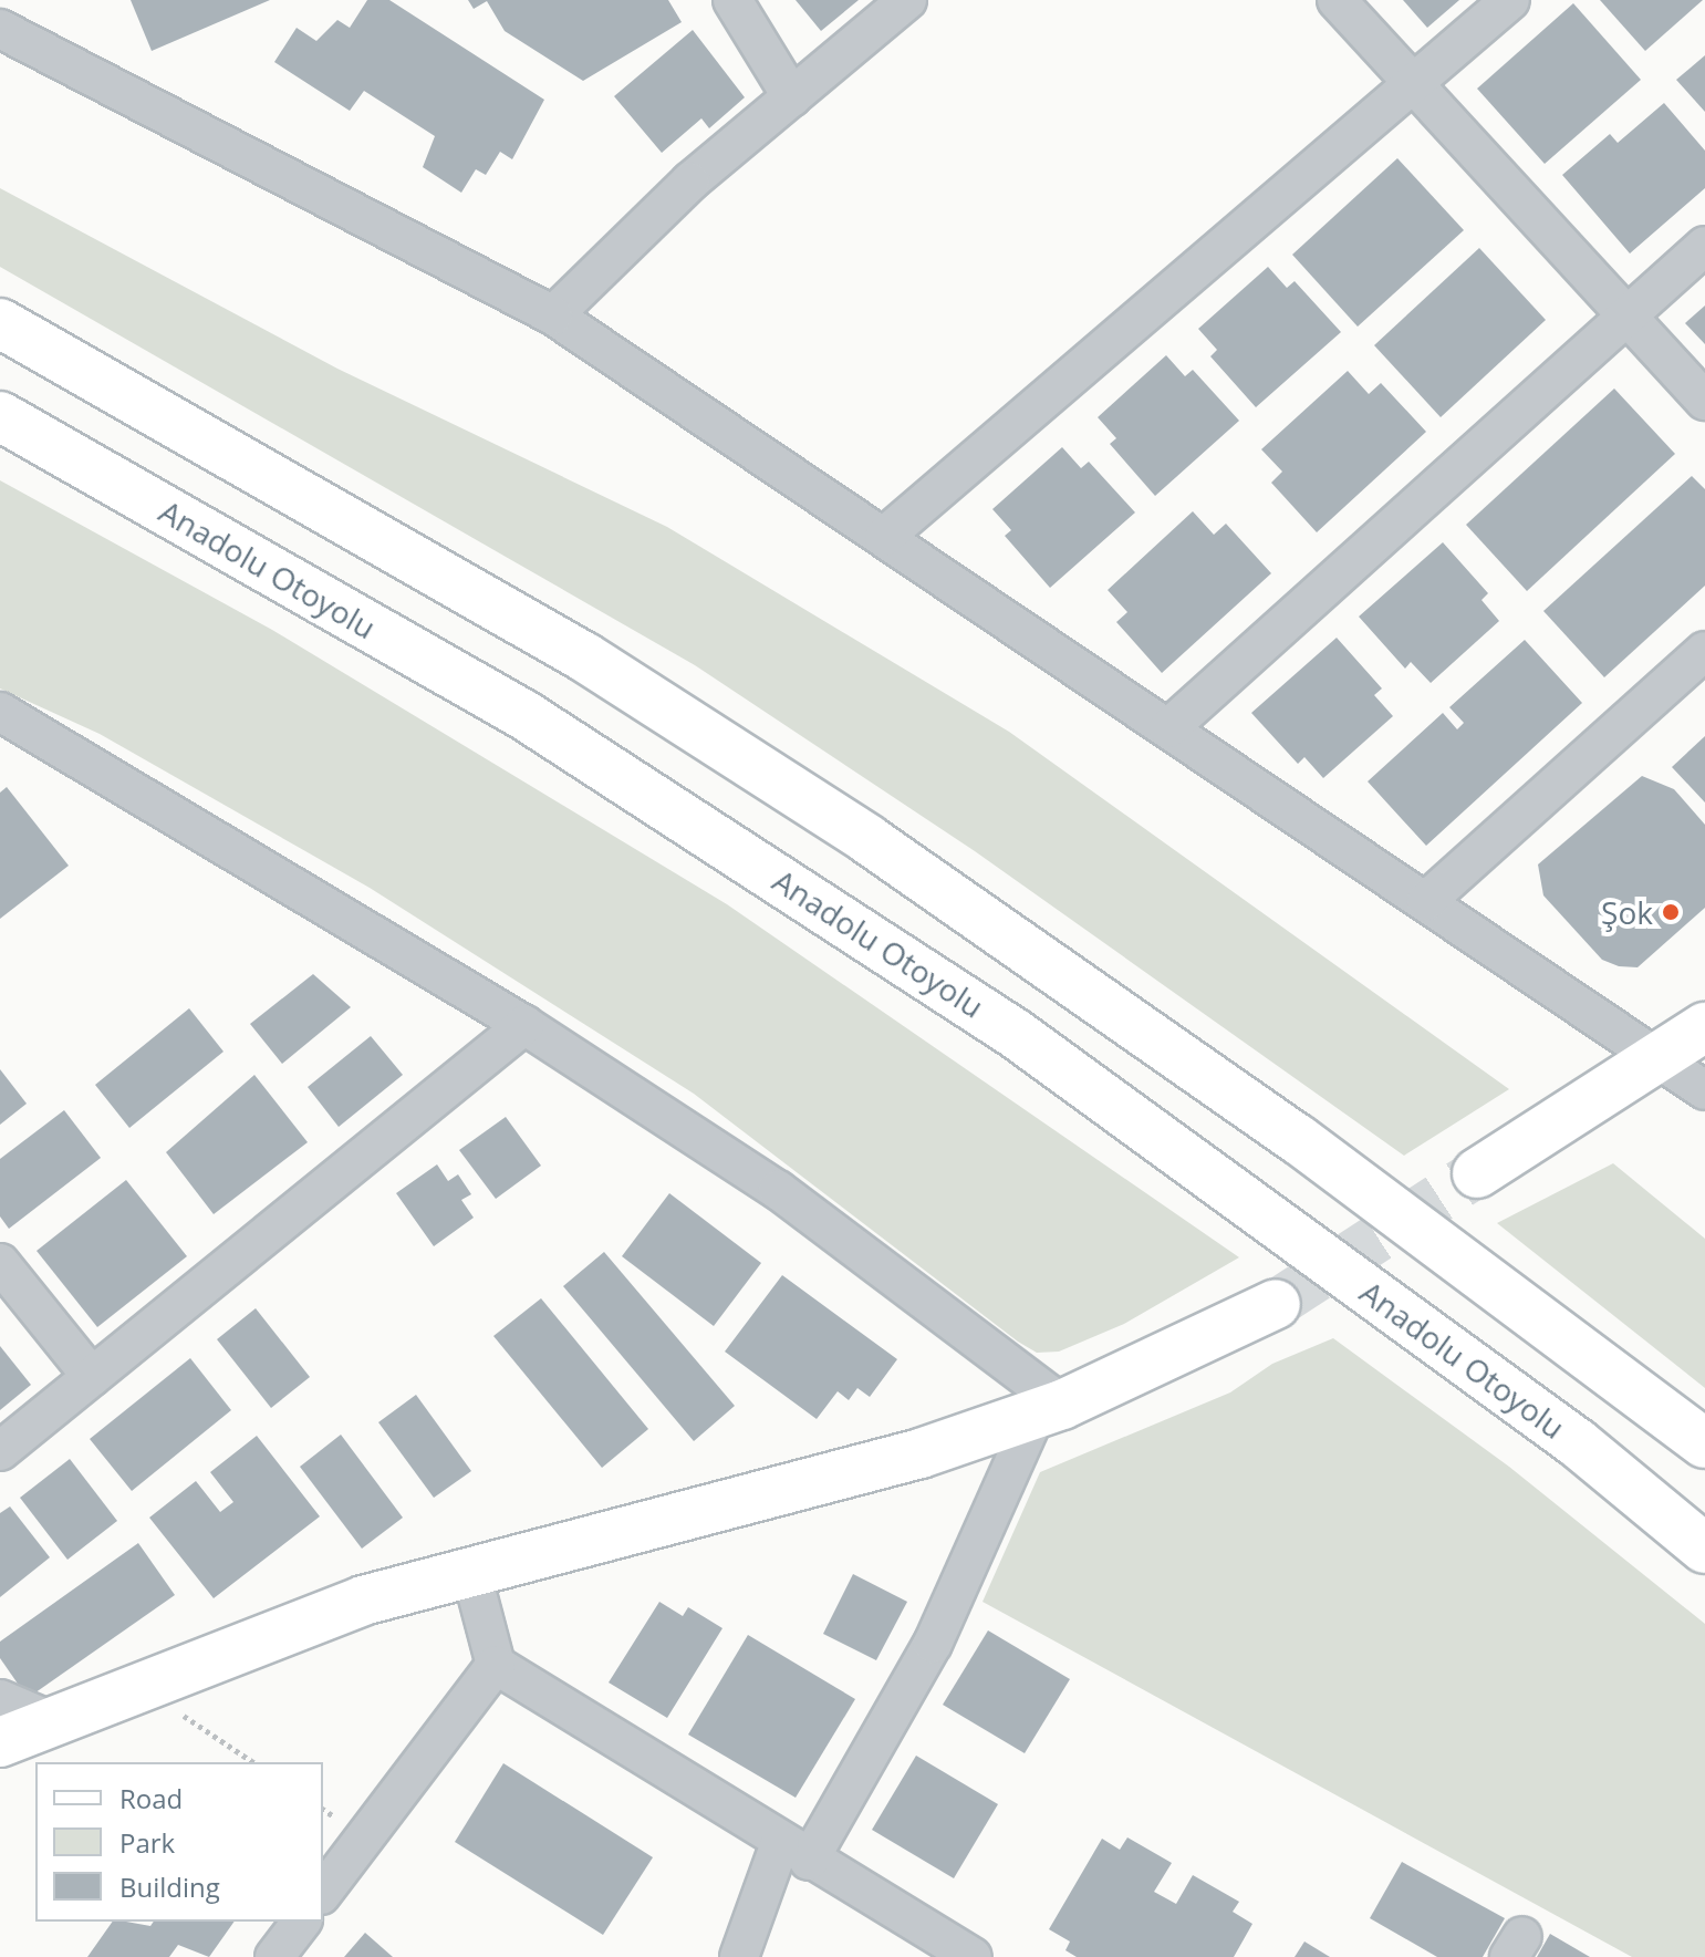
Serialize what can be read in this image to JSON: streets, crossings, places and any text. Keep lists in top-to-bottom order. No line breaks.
{"streets":{"main road":["Anadolu Otoyolu"]},"places":["Şok"],"legend":["Road","Park","Building"]}
